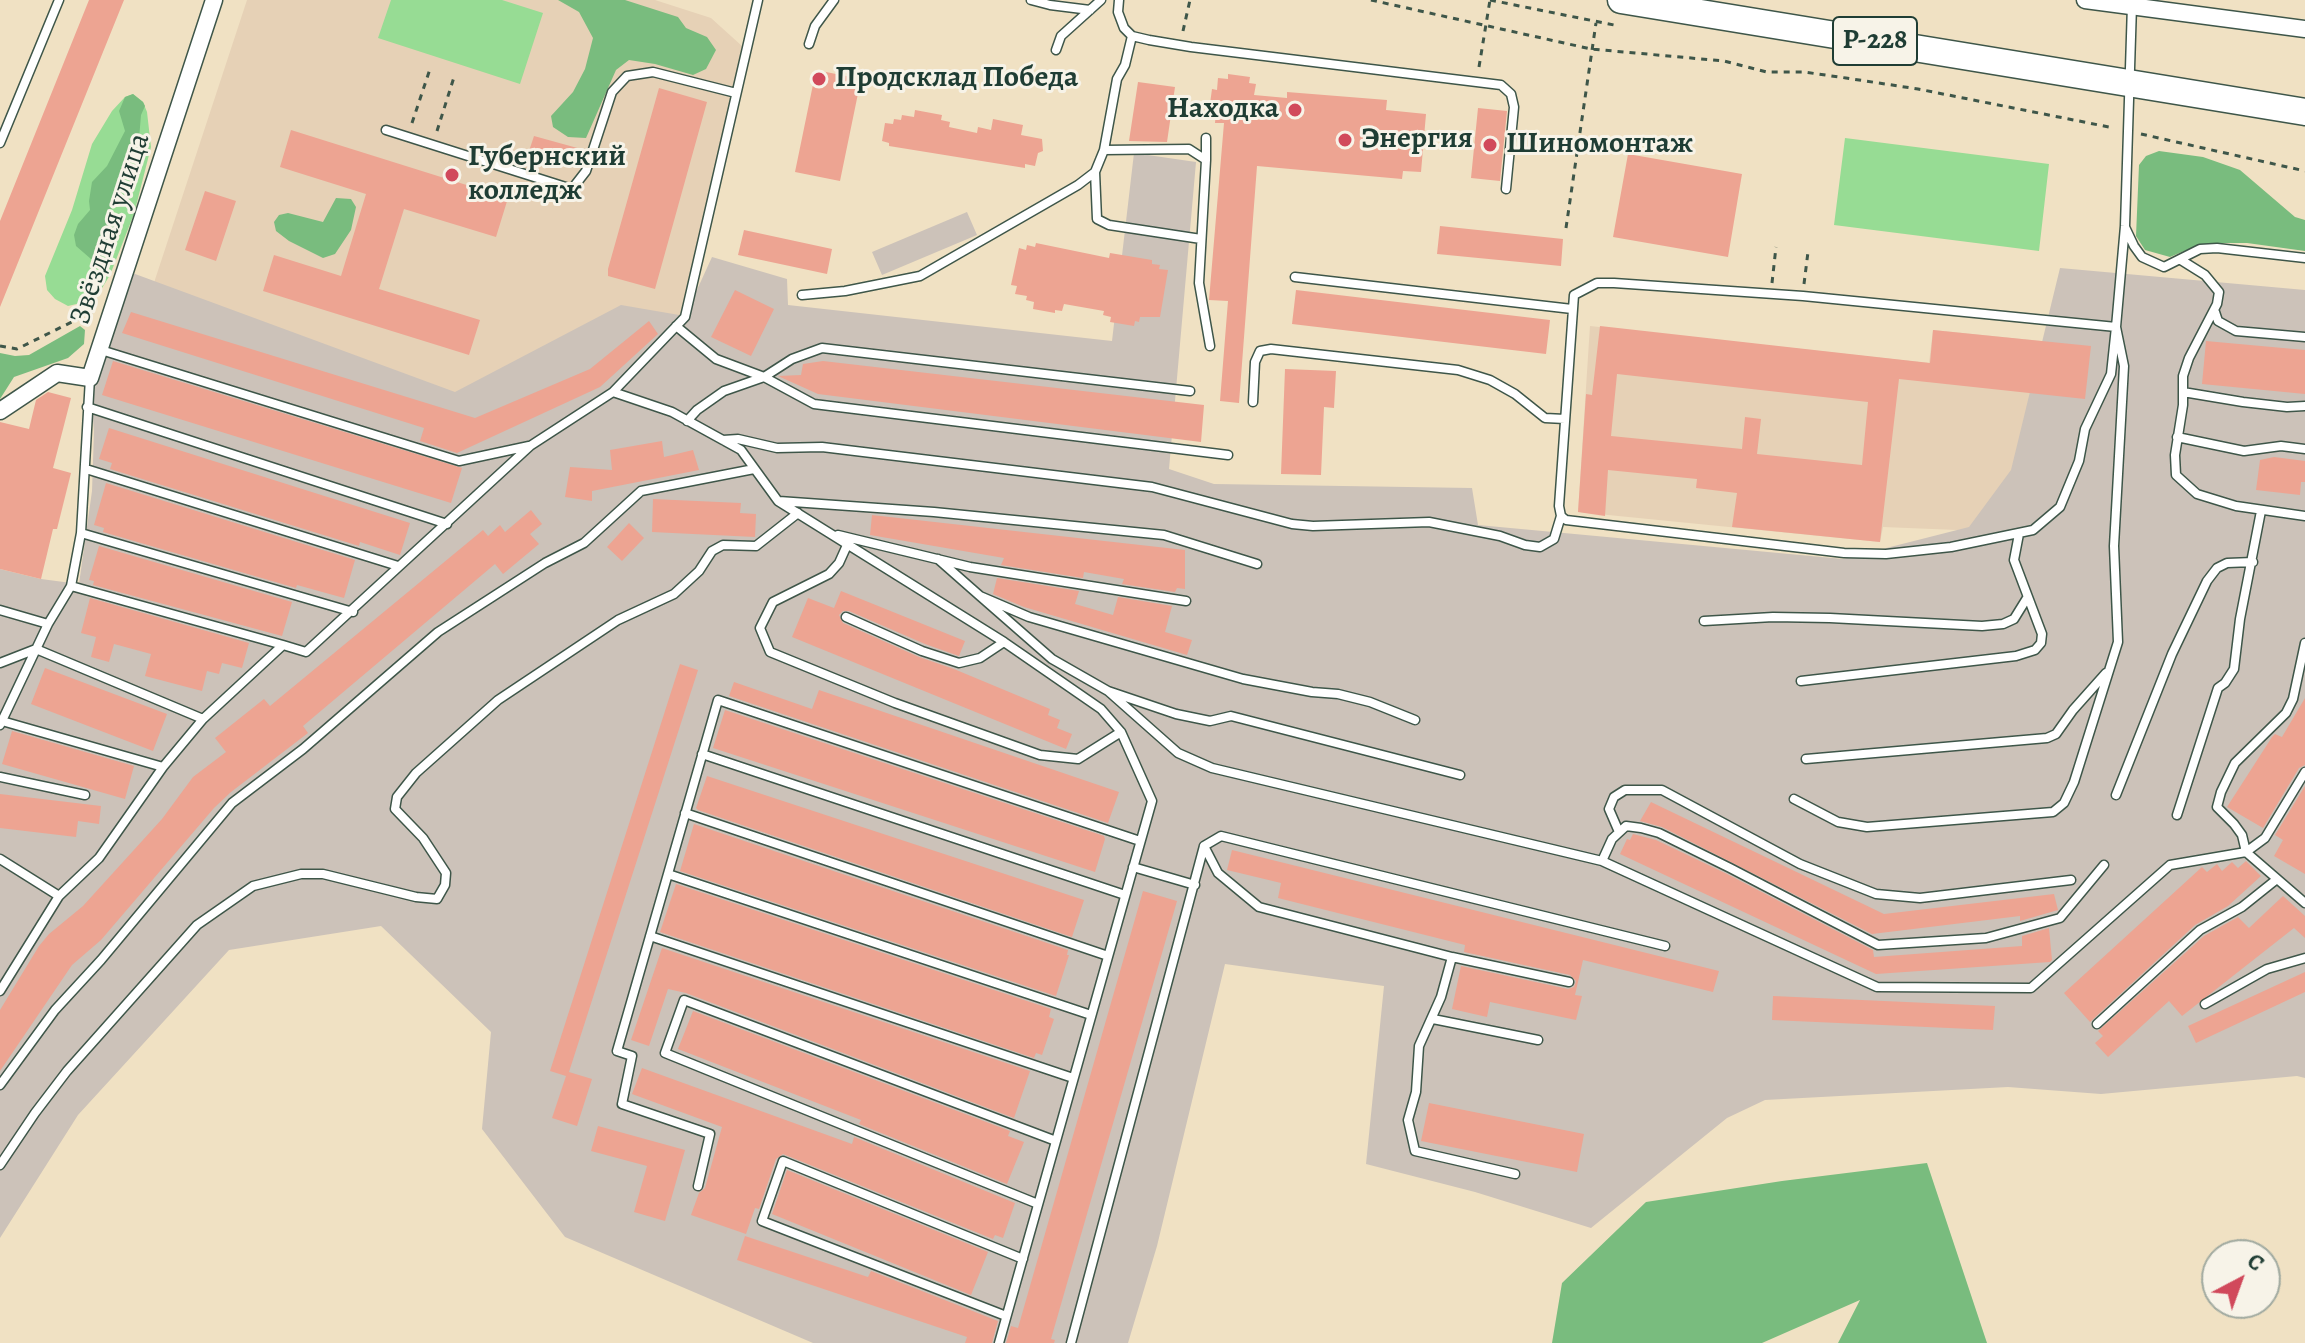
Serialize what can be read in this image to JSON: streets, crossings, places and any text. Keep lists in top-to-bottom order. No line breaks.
{"streets":{"main road":["Р-228"],"street":["Звёздная улица"]},"places":["Продсклад Победа","Находка","Энергия","Шиномонтаж","Губернский колледж"],"north":"top right"}
